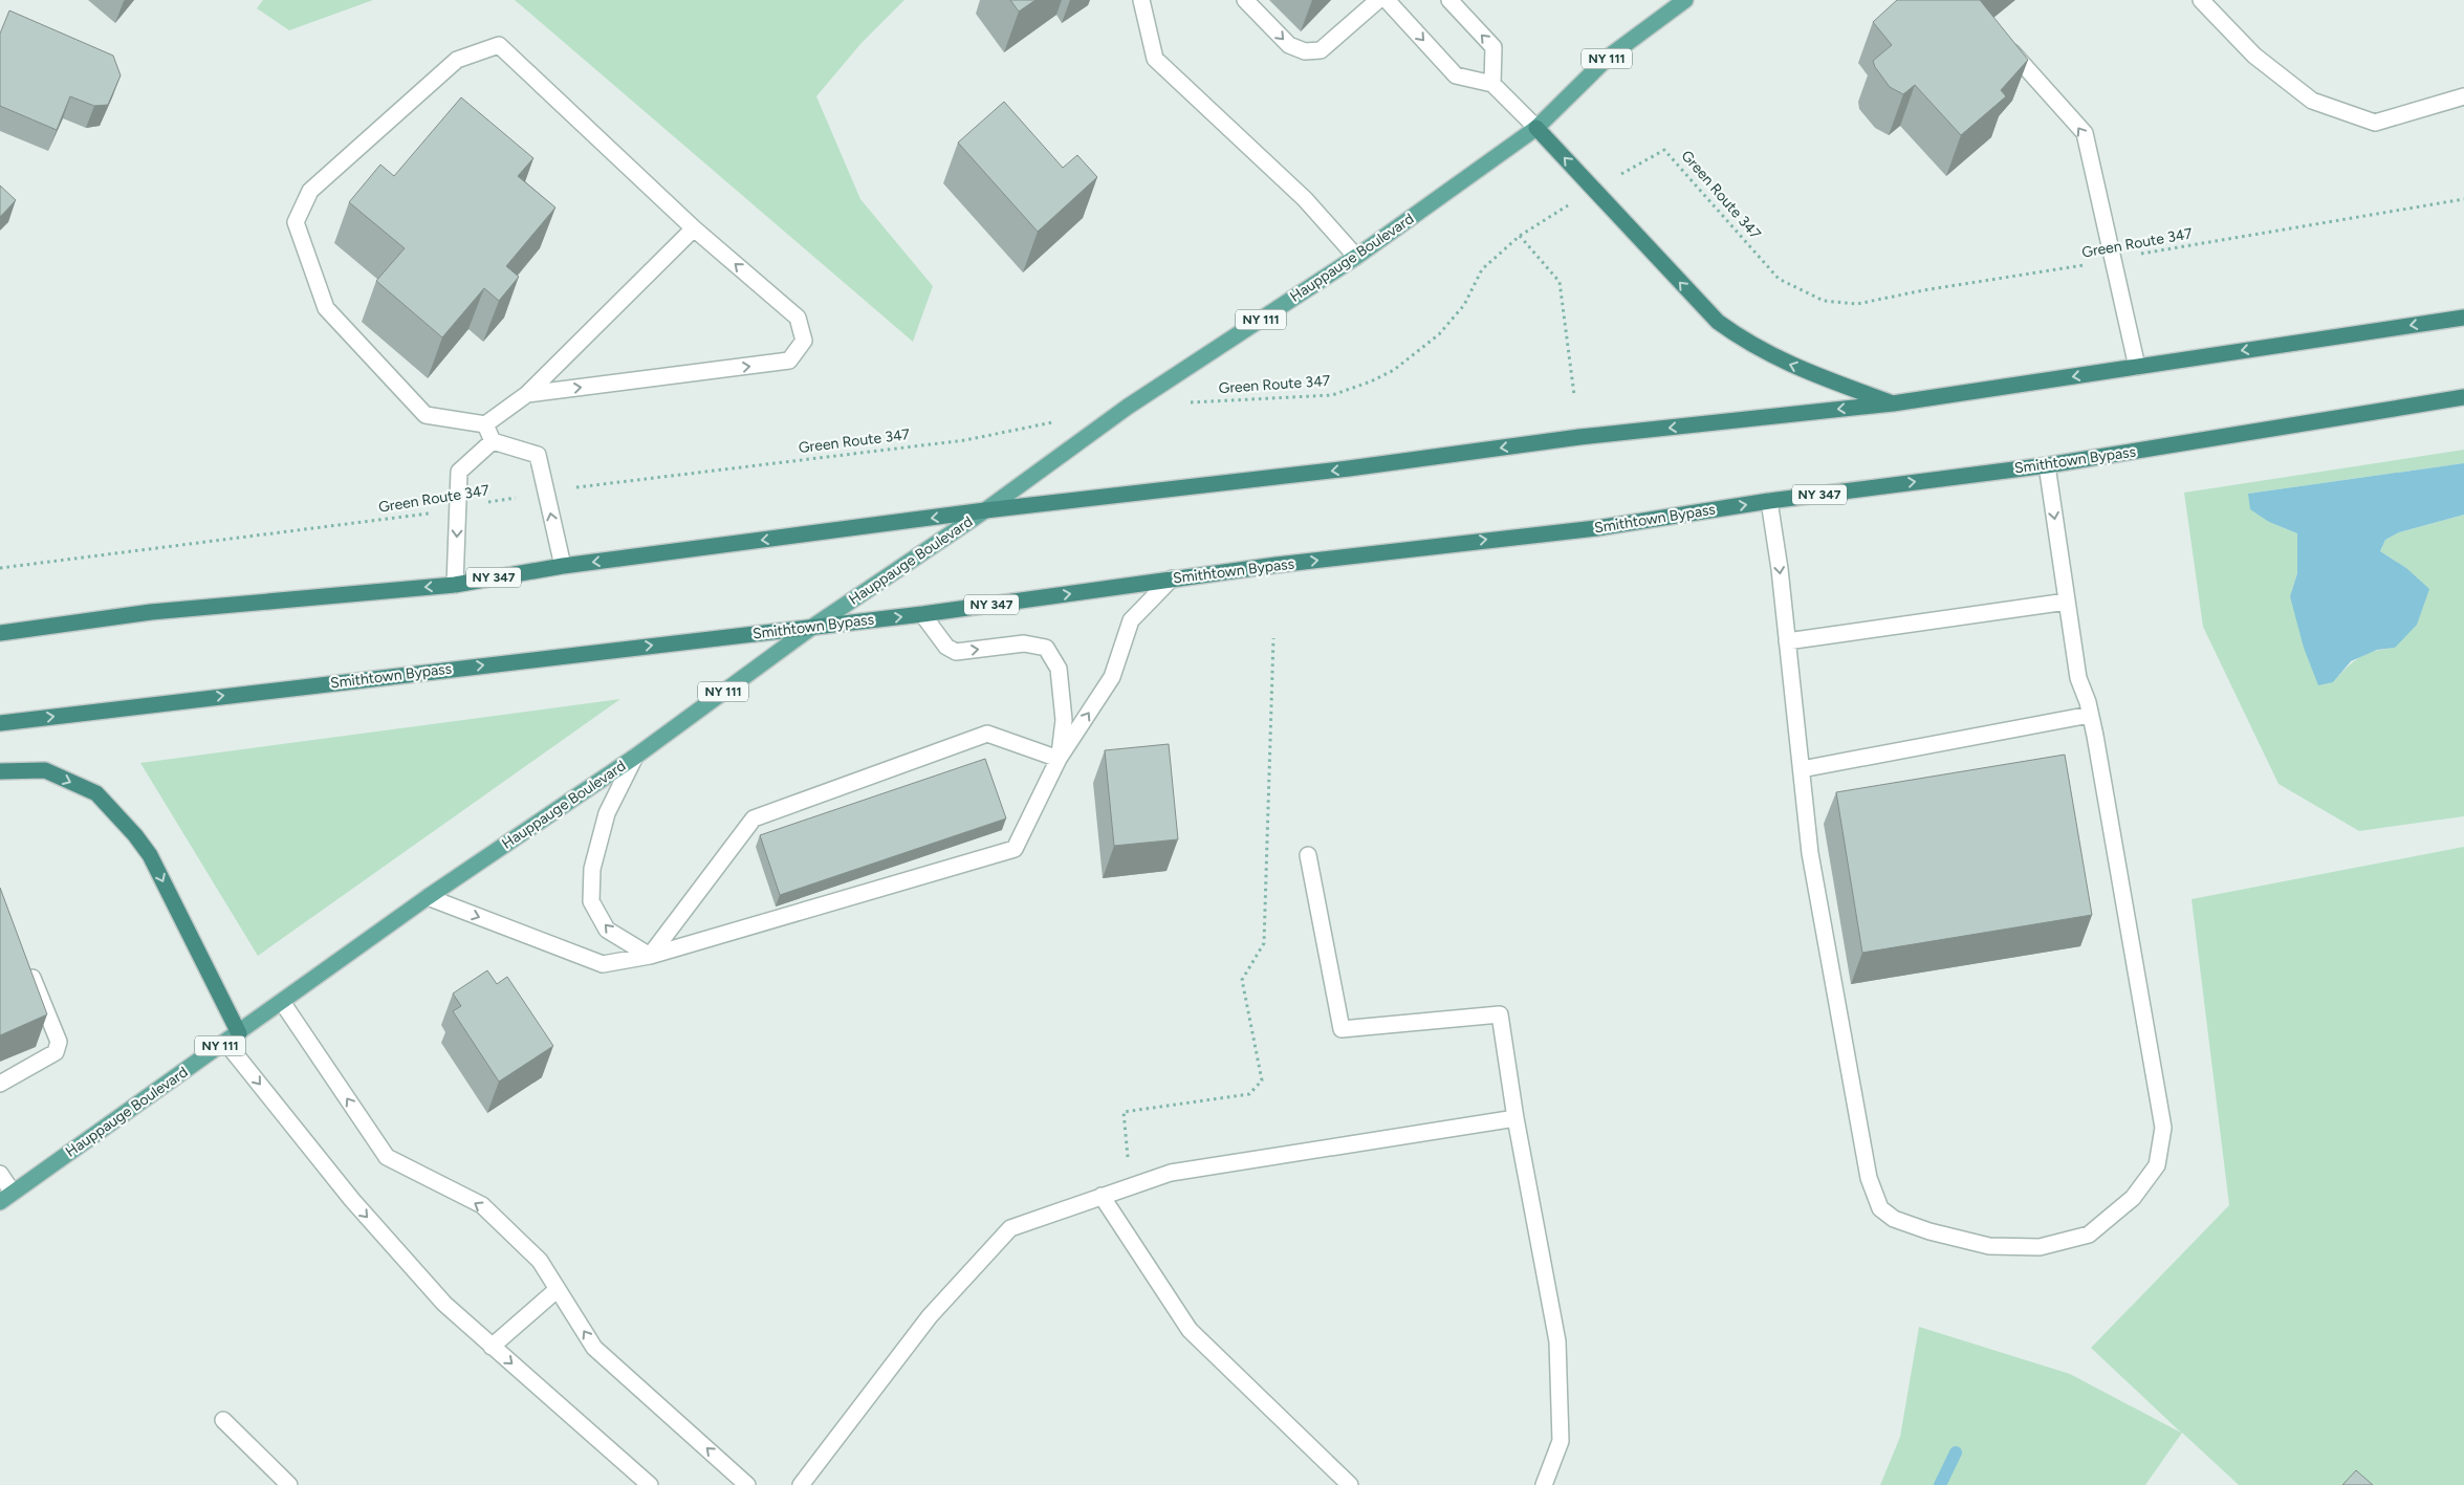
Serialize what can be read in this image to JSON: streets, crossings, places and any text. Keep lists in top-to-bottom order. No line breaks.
{"streets":{"highway":["Smithtown Bypass","NY 347"],"main road":["NY 111","Hauppauge Boulevard"],"path":["Green Route 347"]},"crossings":[["Hauppauge Boulevard","Smithtown Bypass"],["Hauppauge Boulevard","NY 347"]]}
